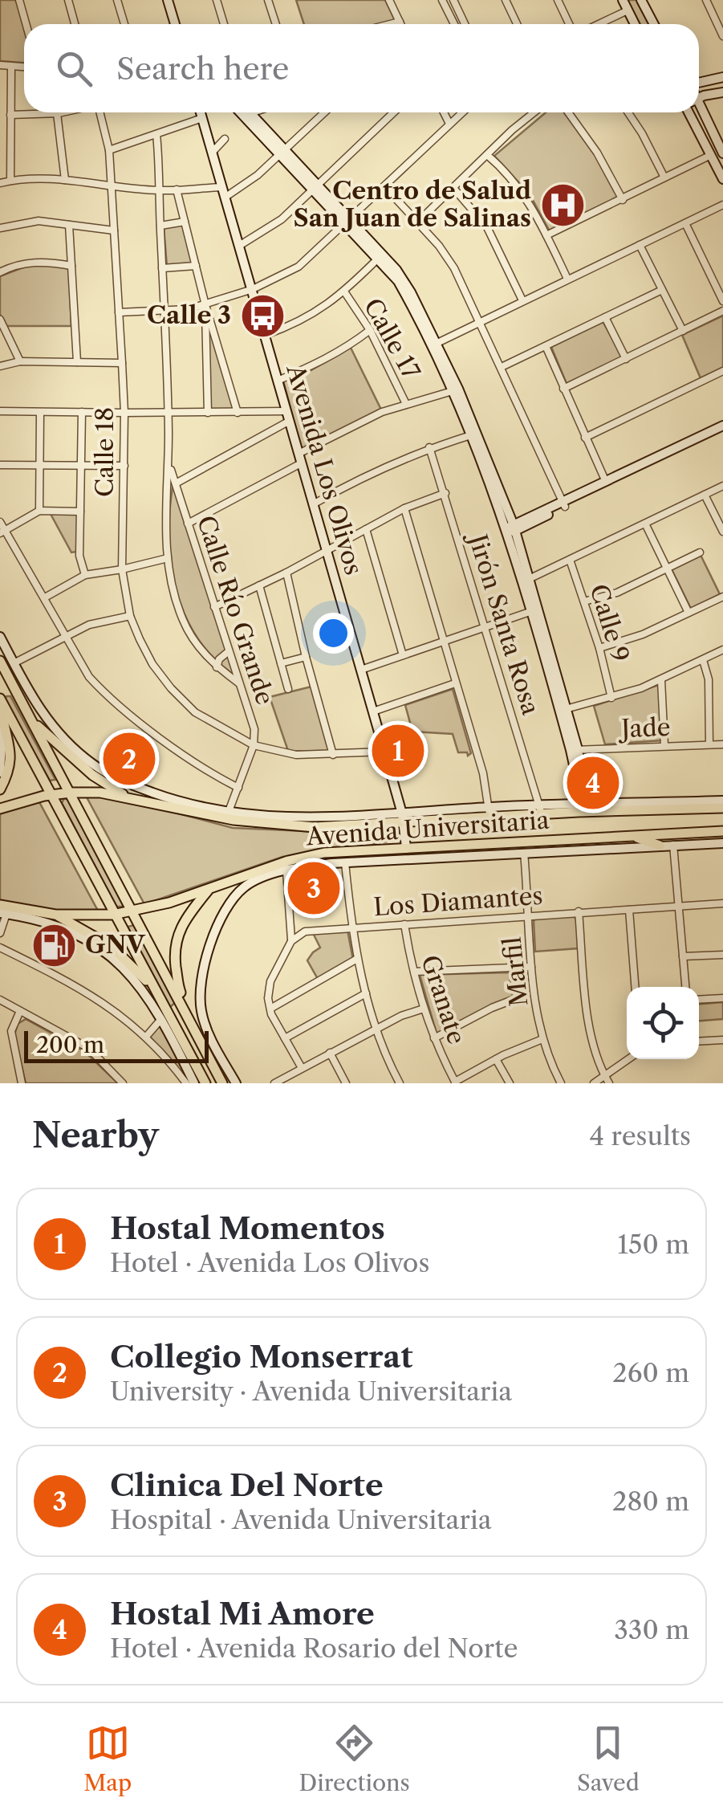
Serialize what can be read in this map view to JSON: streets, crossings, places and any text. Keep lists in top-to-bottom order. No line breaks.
{"streets":{"main road":["Avenida Universitaria"],"street":["Calle 17","Calle 18","Avenida Los Olivos","Calle Río Grande","Calle 9","Jirón Santa Rosa","Jade","Los Diamantes","Marfil","Granate"]},"crossings":[["Calle 18","Calle Río Grande"],["Avenida Los Olivos","Avenida Universitaria"],["Calle Río Grande","Avenida Universitaria"],["Jirón Santa Rosa","Avenida Universitaria"],["Avenida Universitaria","Marfil"],["Los Diamantes","Marfil"],["Los Diamantes","Granate"]],"places":{"hospital":["Centro de Salud San Juan de Salinas"],"bus stop":["Calle 3"],"fuel station":["GNV"]},"scale_bar":"200 m","page":{"search":"Search here","pins":["1","2","4","3"],"scale":"200 m","heading":["Nearby","4 results"],"list":[{"mark":"1","name":"Hostal Momentos","note":"Hotel · Avenida Los Olivos","value":"150 m"},{"mark":"2","name":"Collegio Monserrat","note":"University · Avenida Universitaria","value":"260 m"},{"mark":"3","name":"Clinica Del Norte","note":"Hospital · Avenida Universitaria","value":"280 m"},{"mark":"4","name":"Hostal Mi Amore","note":"Hotel · Avenida Rosario del Norte","value":"330 m"}],"nav":["Map","Directions","Saved"]}}
